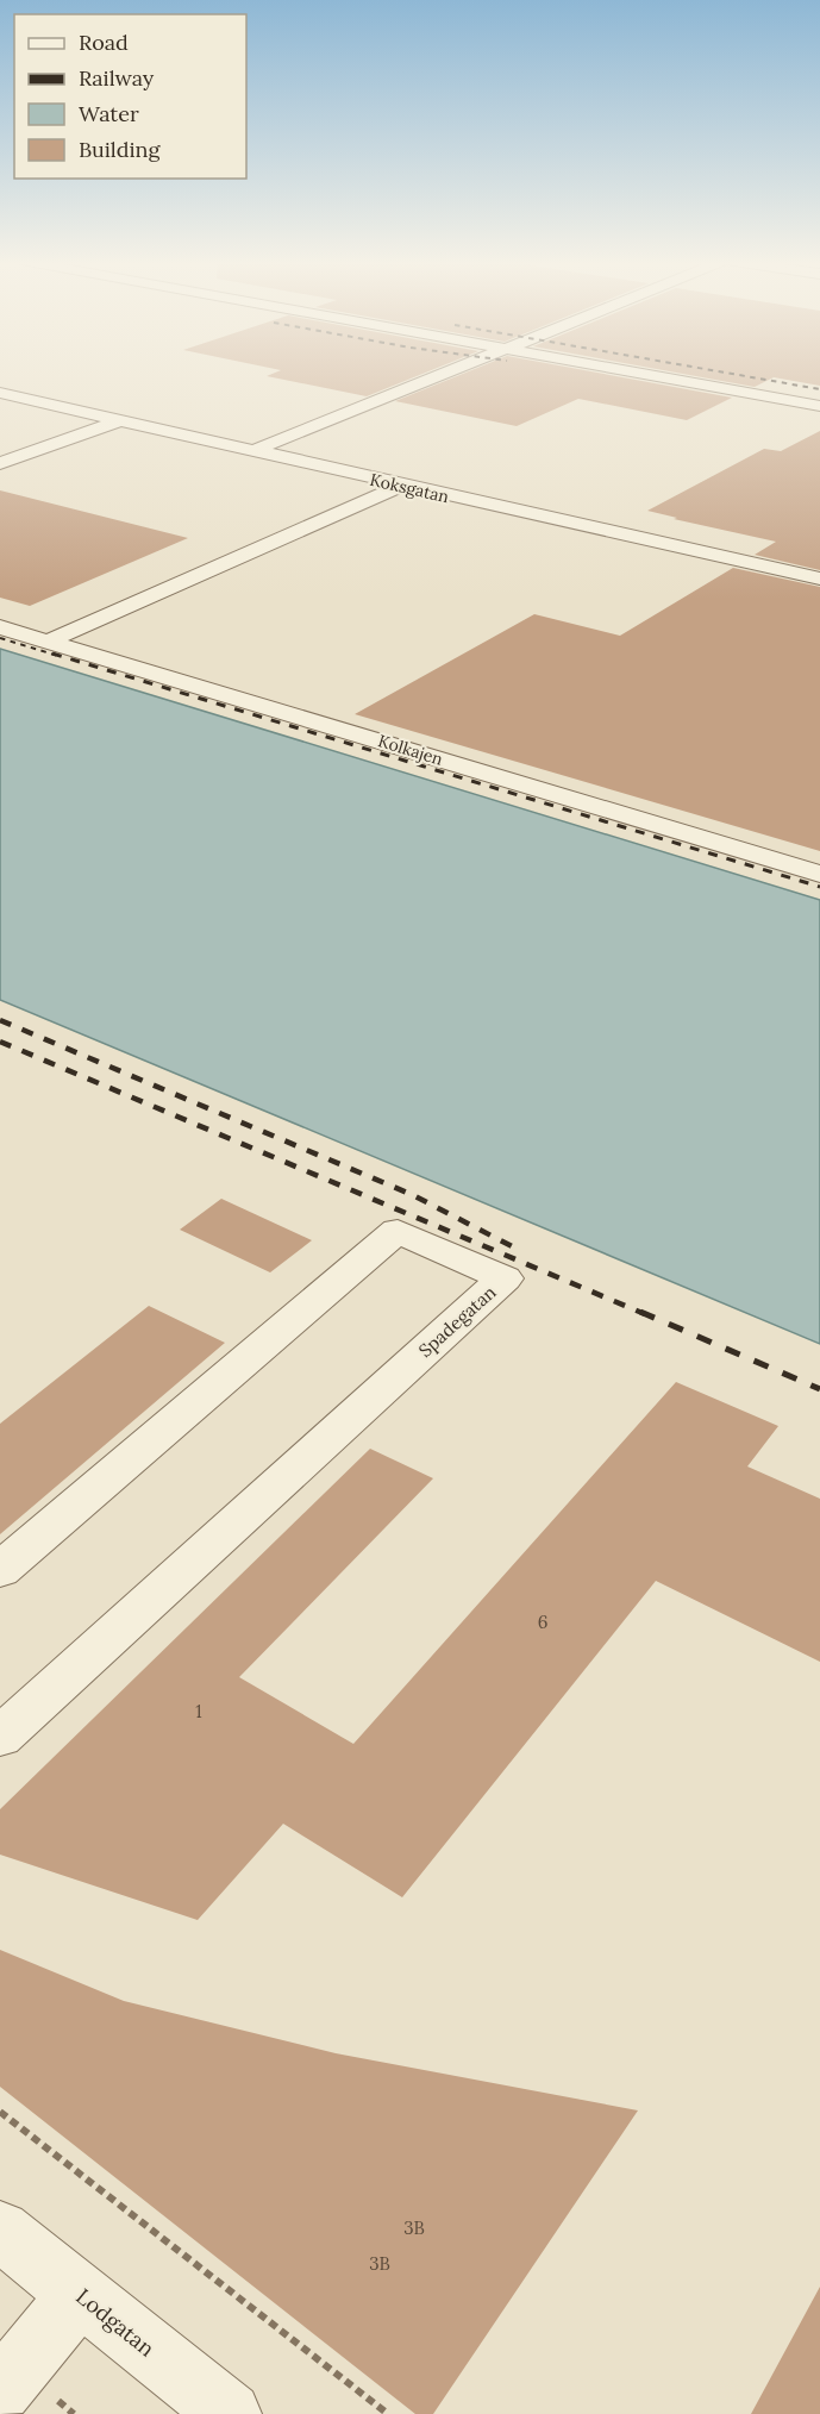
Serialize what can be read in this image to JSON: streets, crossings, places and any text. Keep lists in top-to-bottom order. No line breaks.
{"streets":{"street":["Koksgatan","Kolkajen","Spadegatan","Lodgatan"]},"house_numbers":["6","1","3B","3B"],"legend":["Road","Railway","Water","Building"]}
